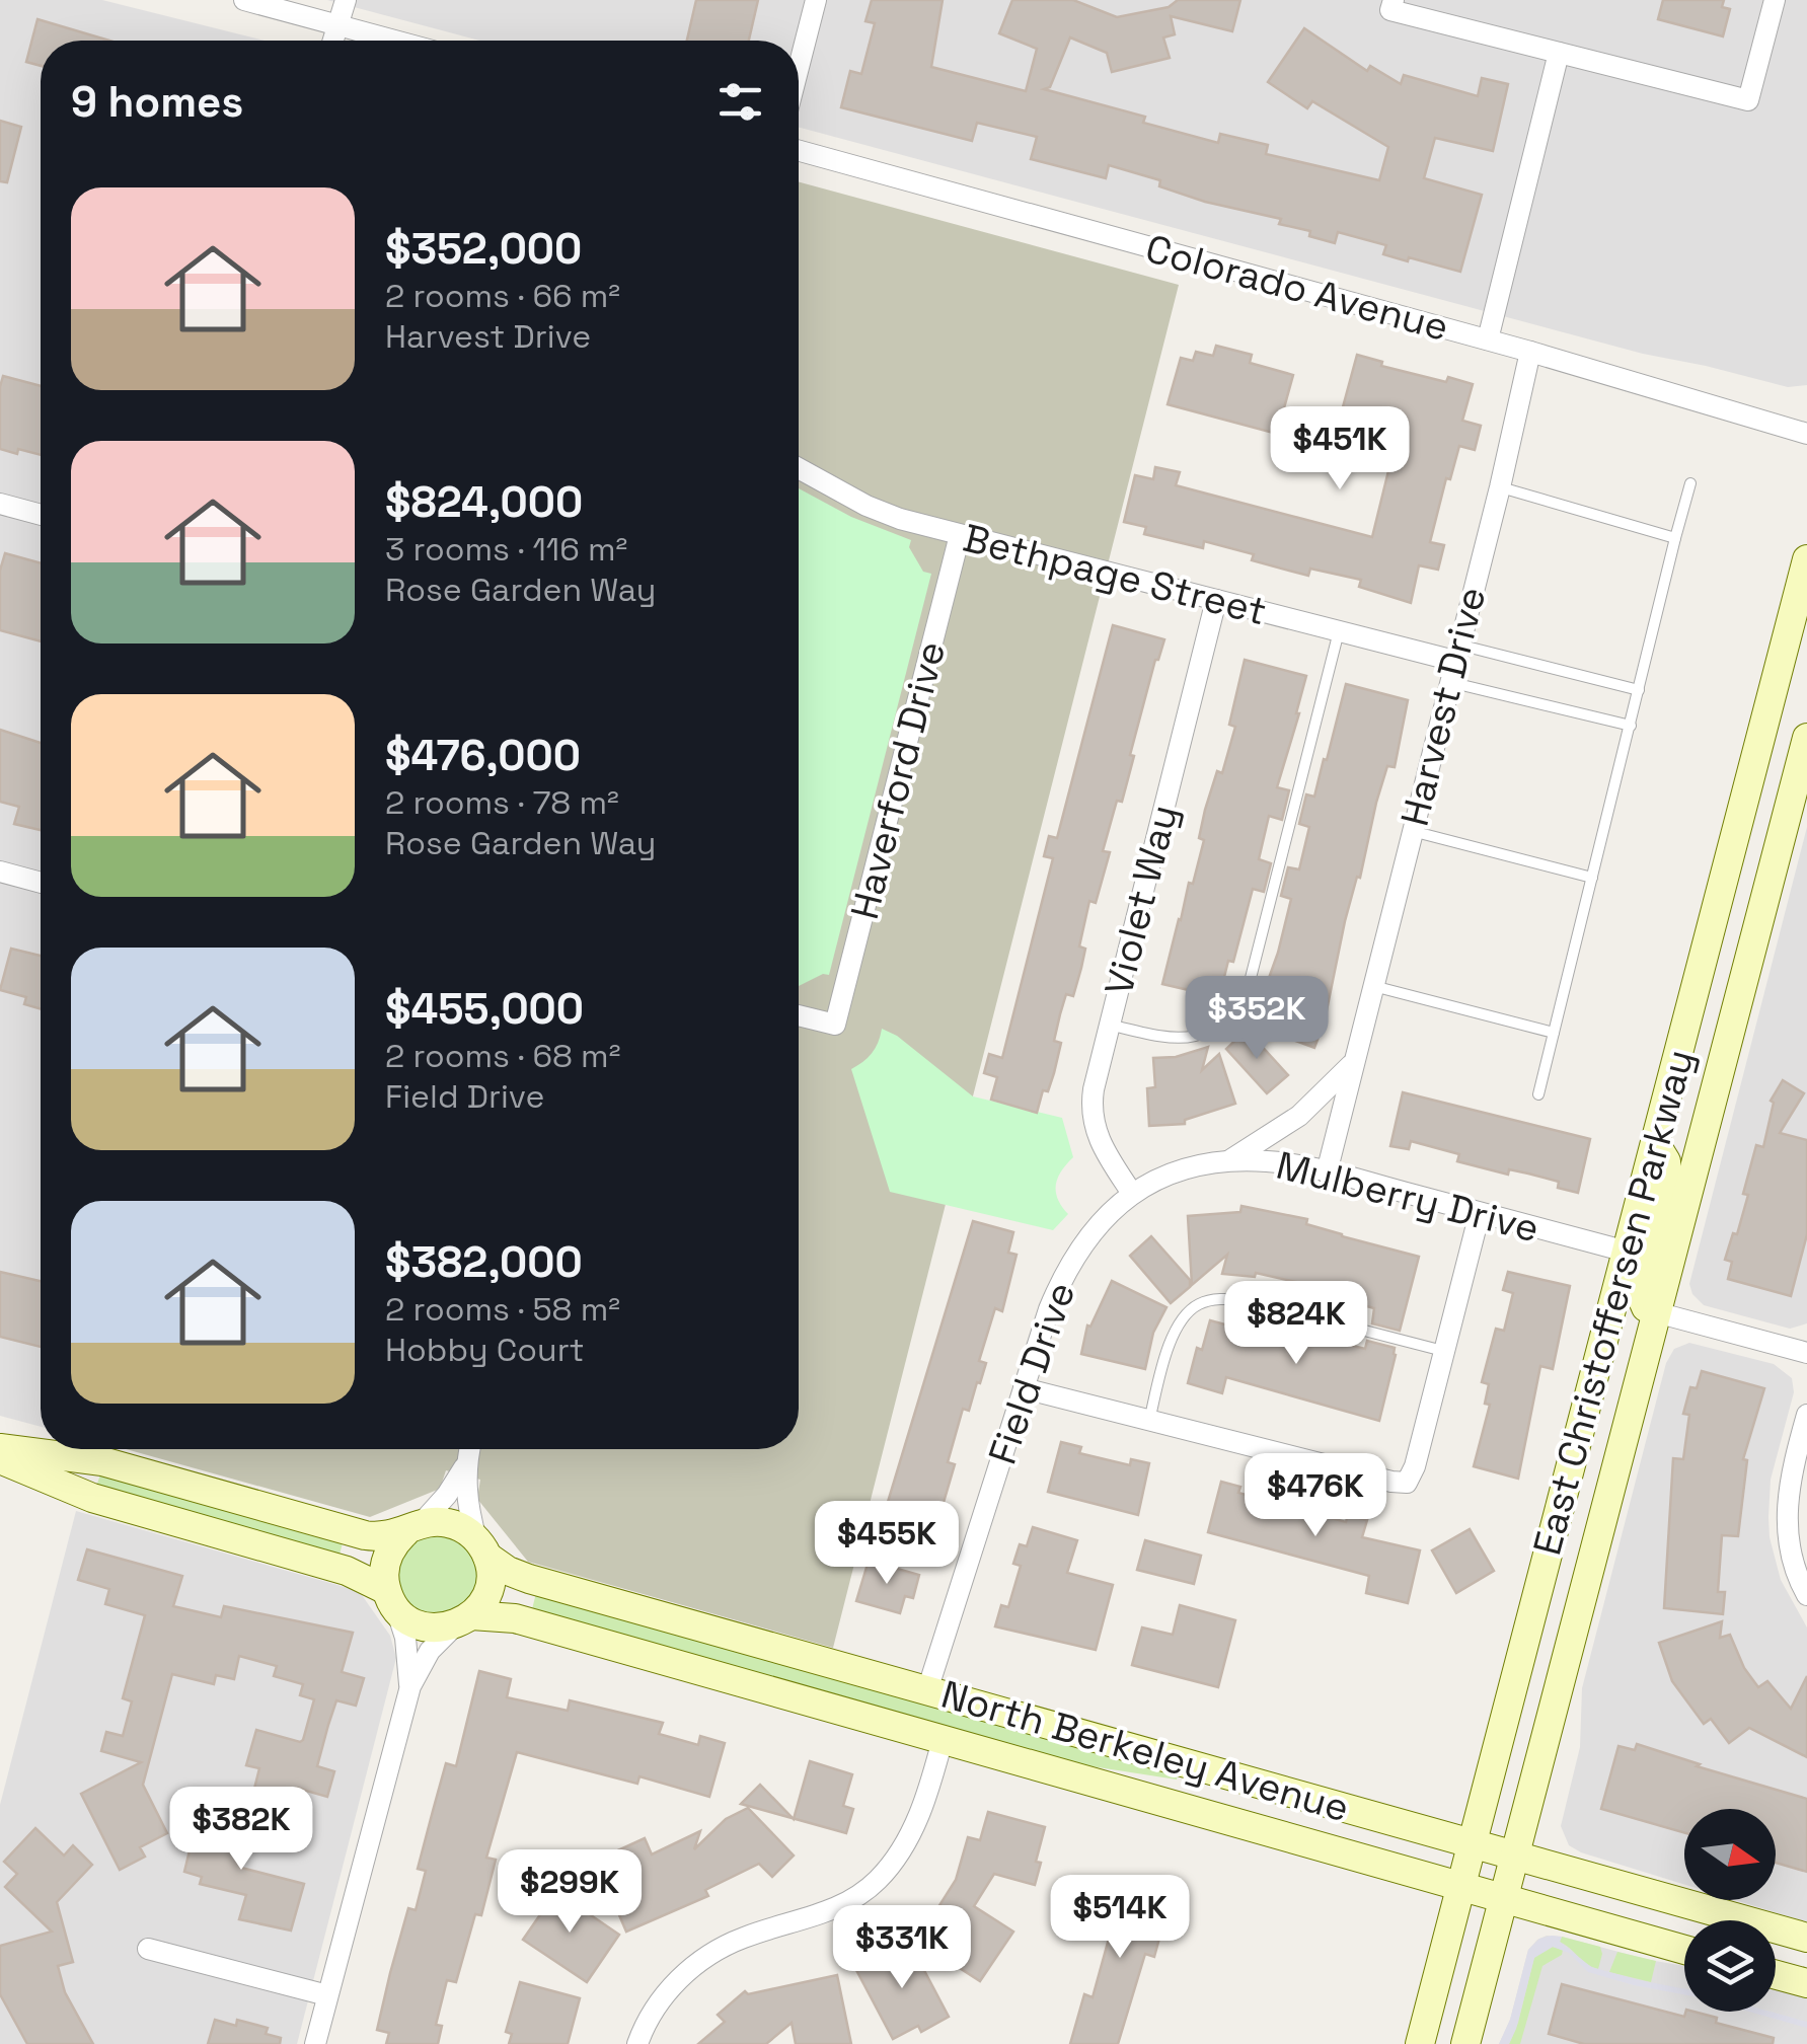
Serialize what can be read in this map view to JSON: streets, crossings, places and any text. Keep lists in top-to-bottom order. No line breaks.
{"streets":{"street":["Colorado Avenue","Bethpage Street","Harvest Drive","Haverford Drive","Violet Way","Mulberry Drive","East Christoffersen Parkway","Field Drive","North Berkeley Avenue"]},"crossings":[["Colorado Avenue","Harvest Drive"],["Bethpage Street","Harvest Drive"],["Bethpage Street","Haverford Drive"],["Bethpage Street","Violet Way"],["Harvest Drive","Mulberry Drive"],["Violet Way","Mulberry Drive"],["Violet Way","Field Drive"],["Mulberry Drive","East Christoffersen Parkway"],["Mulberry Drive","Field Drive"],["East Christoffersen Parkway","North Berkeley Avenue"],["Field Drive","North Berkeley Avenue"]],"north":"right","page":{"heading":"9 homes","list":[{"name":"$352,000","note":"2 rooms · 66 m² · Harvest Drive"},{"name":"$824,000","note":"3 rooms · 116 m² · Rose Garden Way"},{"name":"$476,000","note":"2 rooms · 78 m² · Rose Garden Way"},{"name":"$455,000","note":"2 rooms · 68 m² · Field Drive"},{"name":"$382,000","note":"2 rooms · 58 m² · Hobby Court"}],"price":["$451K","$352K","$824K","$476K","$455K","$382K","$299K","$514K","$331K"]}}
